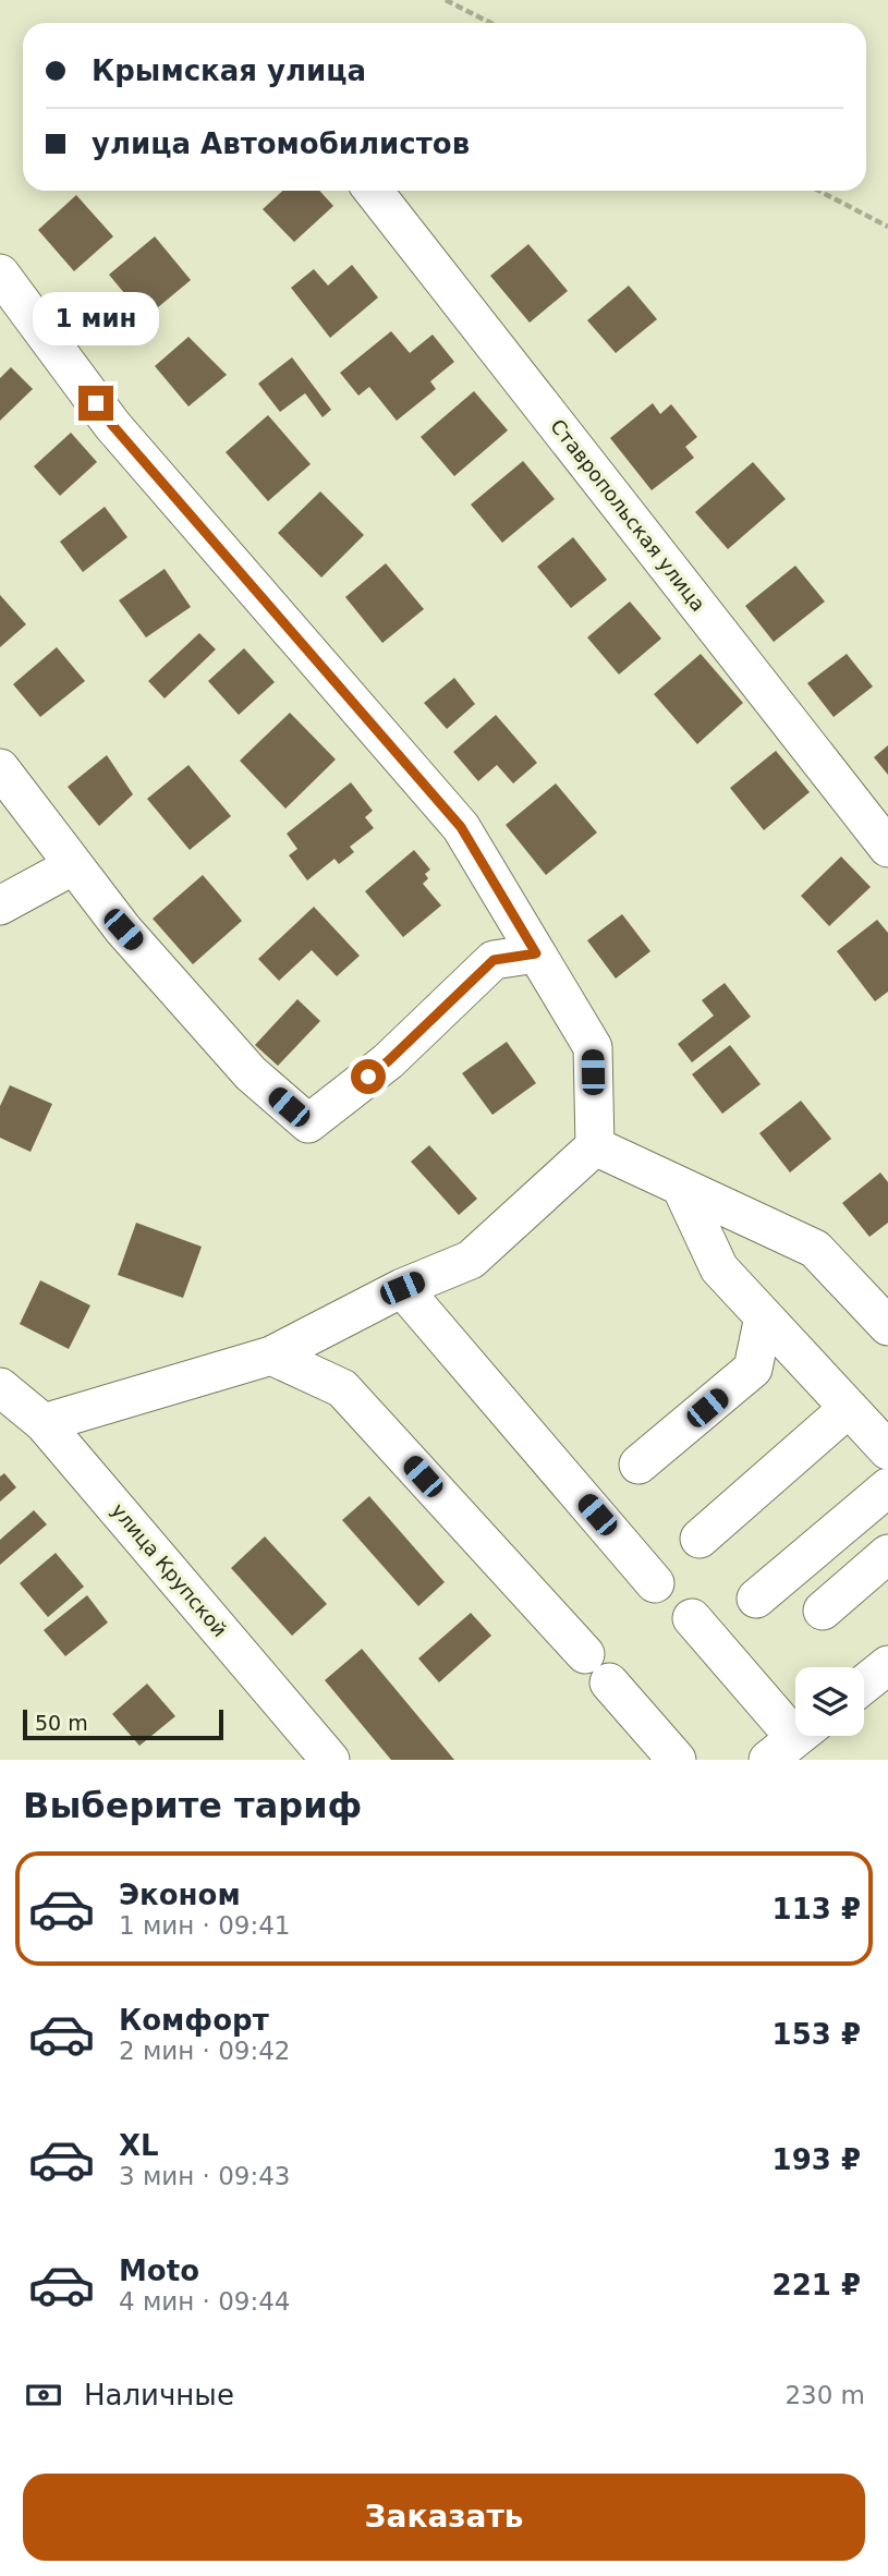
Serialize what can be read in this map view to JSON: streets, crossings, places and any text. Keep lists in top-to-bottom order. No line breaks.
{"streets":{"street":["Ставропольская улица","улица Крупской"]},"scale_bar":"50 m","page":{"banner":["Крымская улица","улица Автомобилистов"],"bubble":"1 мин","scale":"50 m","heading":"Выберите тариф","list":[{"name":"Эконом","note":"1 мин · 09:41","value":"113 ₽"},{"name":"Комфорт","note":"2 мин · 09:42","value":"153 ₽"},{"name":"XL","note":"3 мин · 09:43","value":"193 ₽"},{"name":"Moto","note":"4 мин · 09:44","value":"221 ₽"}],"pay":["Наличные","230 m"],"buttons":"Заказать"}}
